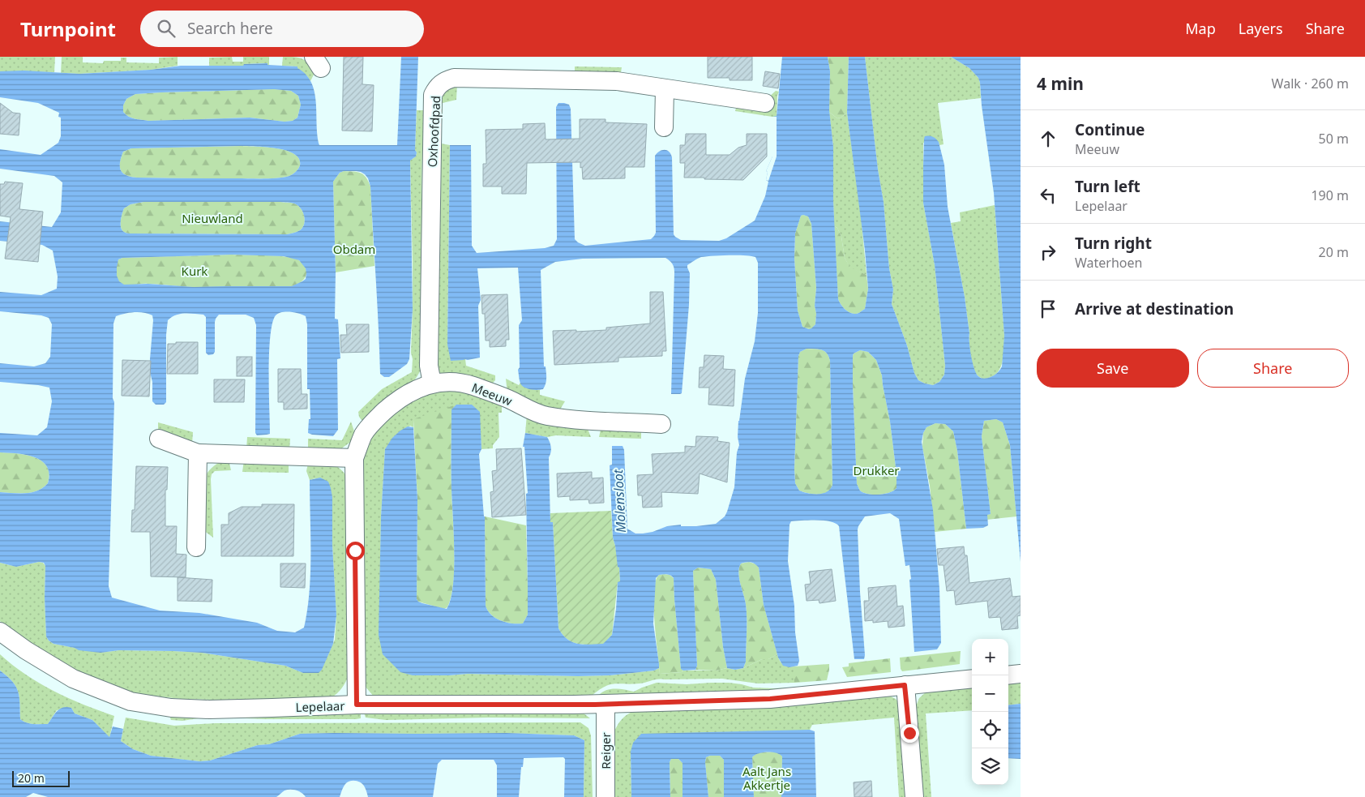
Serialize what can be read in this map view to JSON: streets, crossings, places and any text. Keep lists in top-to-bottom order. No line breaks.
{"streets":{"street":["Oxhoofdpad","Meeuw","Lepelaar","Reiger"]},"crossings":[["Oxhoofdpad","Meeuw"],["Meeuw","Lepelaar"],["Lepelaar","Reiger"]],"water":["Molensloot"],"parks":["Nieuwland","Obdam","Kurk","Drukker","Aalt Jans Akkertje"],"scale_bar":"20 m","page":{"header":"Turnpoint","search":"Search here","nav":["Map","Layers","Share"],"heading":["4 min","Walk · 260 m"],"list":[["Continue","Meeuw","50 m"],["Turn left","Lepelaar","190 m"],["Turn right","Waterhoen","20 m"],"Arrive at destination"],"buttons":["Save","Share"],"map_buttons":["+","−"],"scale":"20 m"}}
